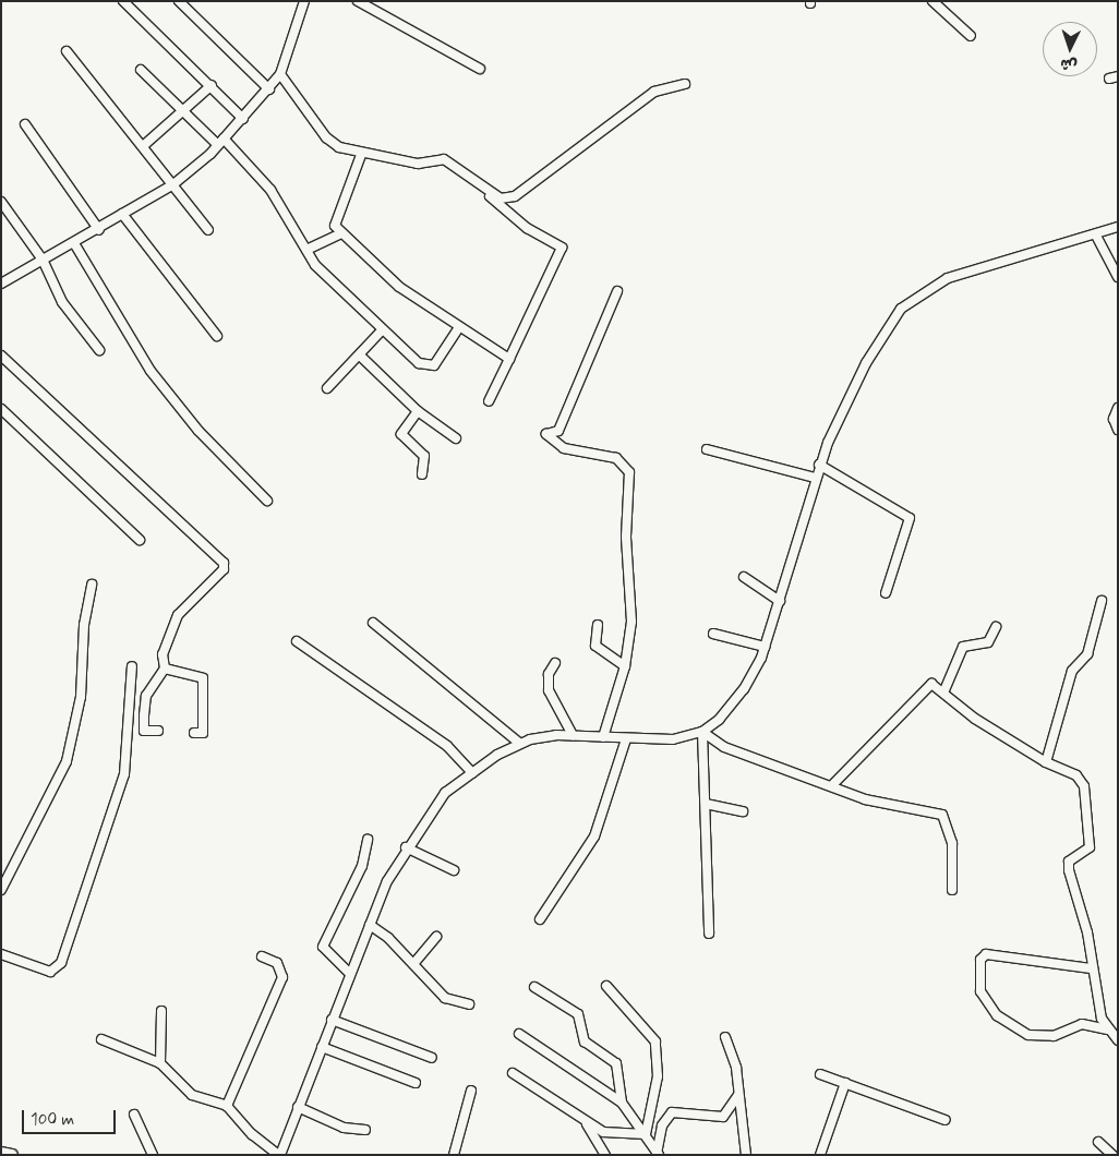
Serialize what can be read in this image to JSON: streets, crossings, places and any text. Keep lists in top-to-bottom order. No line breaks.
{"scale_bar":"100 m","north":"bottom"}
